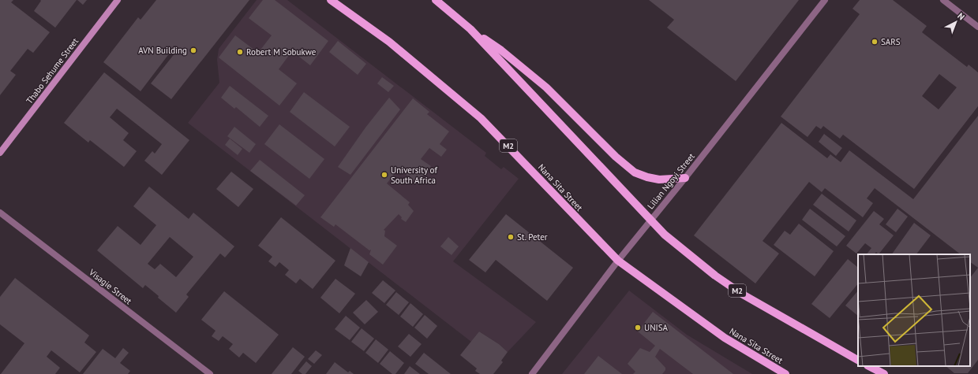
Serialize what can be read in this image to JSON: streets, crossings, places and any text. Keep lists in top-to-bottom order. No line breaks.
{"streets":{"main road":["Thabo Sehume Street","M2","Nana Sita Street"],"street":["Lilian Ngoyi Street","Visagie Street"]},"crossings":[["M2","Lilian Ngoyi Street"],["Lilian Ngoyi Street","Nana Sita Street"]],"places":["SARS","AVN Building","Robert M Sobukwe","University of South Africa","St. Peter","UNISA"],"north":"top right"}
